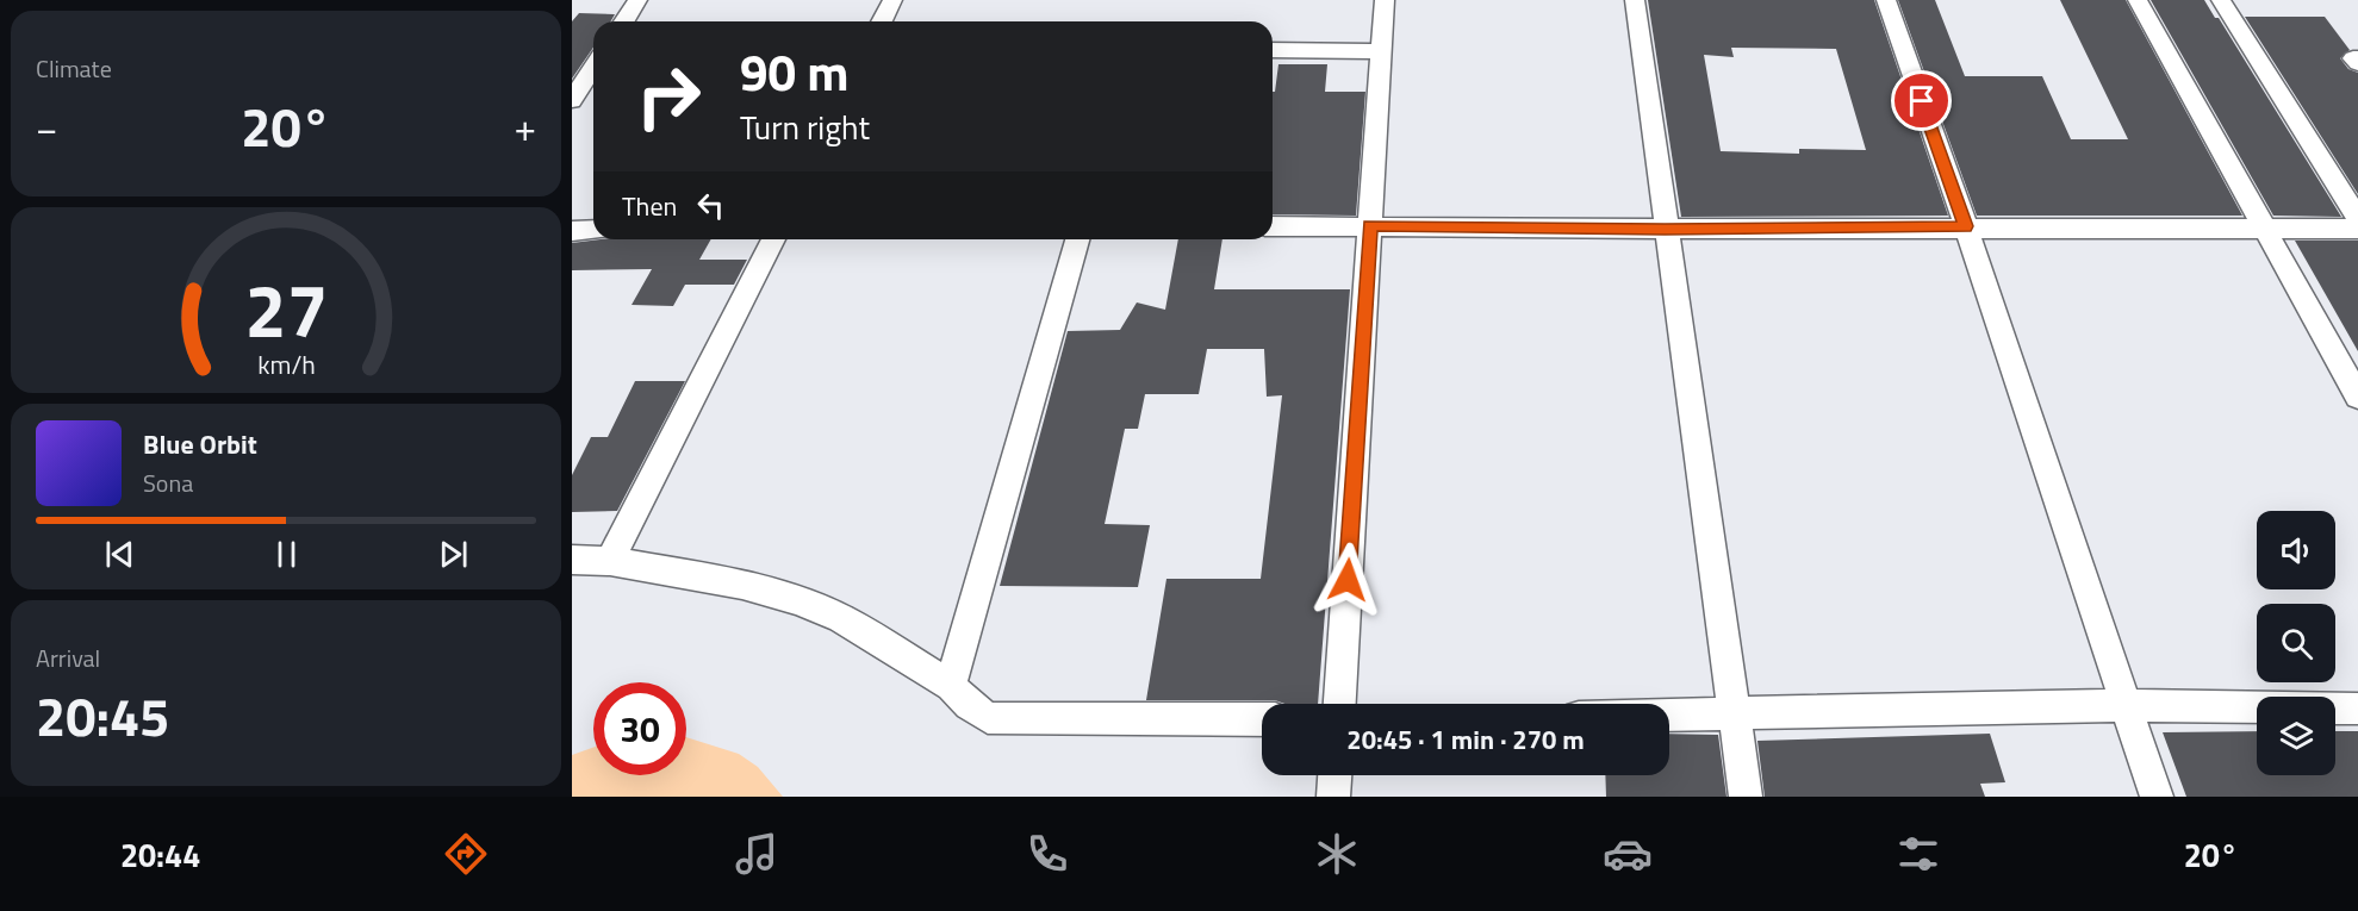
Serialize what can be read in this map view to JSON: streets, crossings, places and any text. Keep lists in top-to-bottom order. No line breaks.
{"page":{"tile":["Climate",["Arrival","20:45"]],"turn":["90 m","Turn right"],"heat":["−","20°","+"],"then":"Then","song":["Blue Orbit","Sona"],"limit":"30","trip":"20:45 · 1 min · 270 m","tabs":["20:44","20°"],"gauge":["27","km/h"]}}
